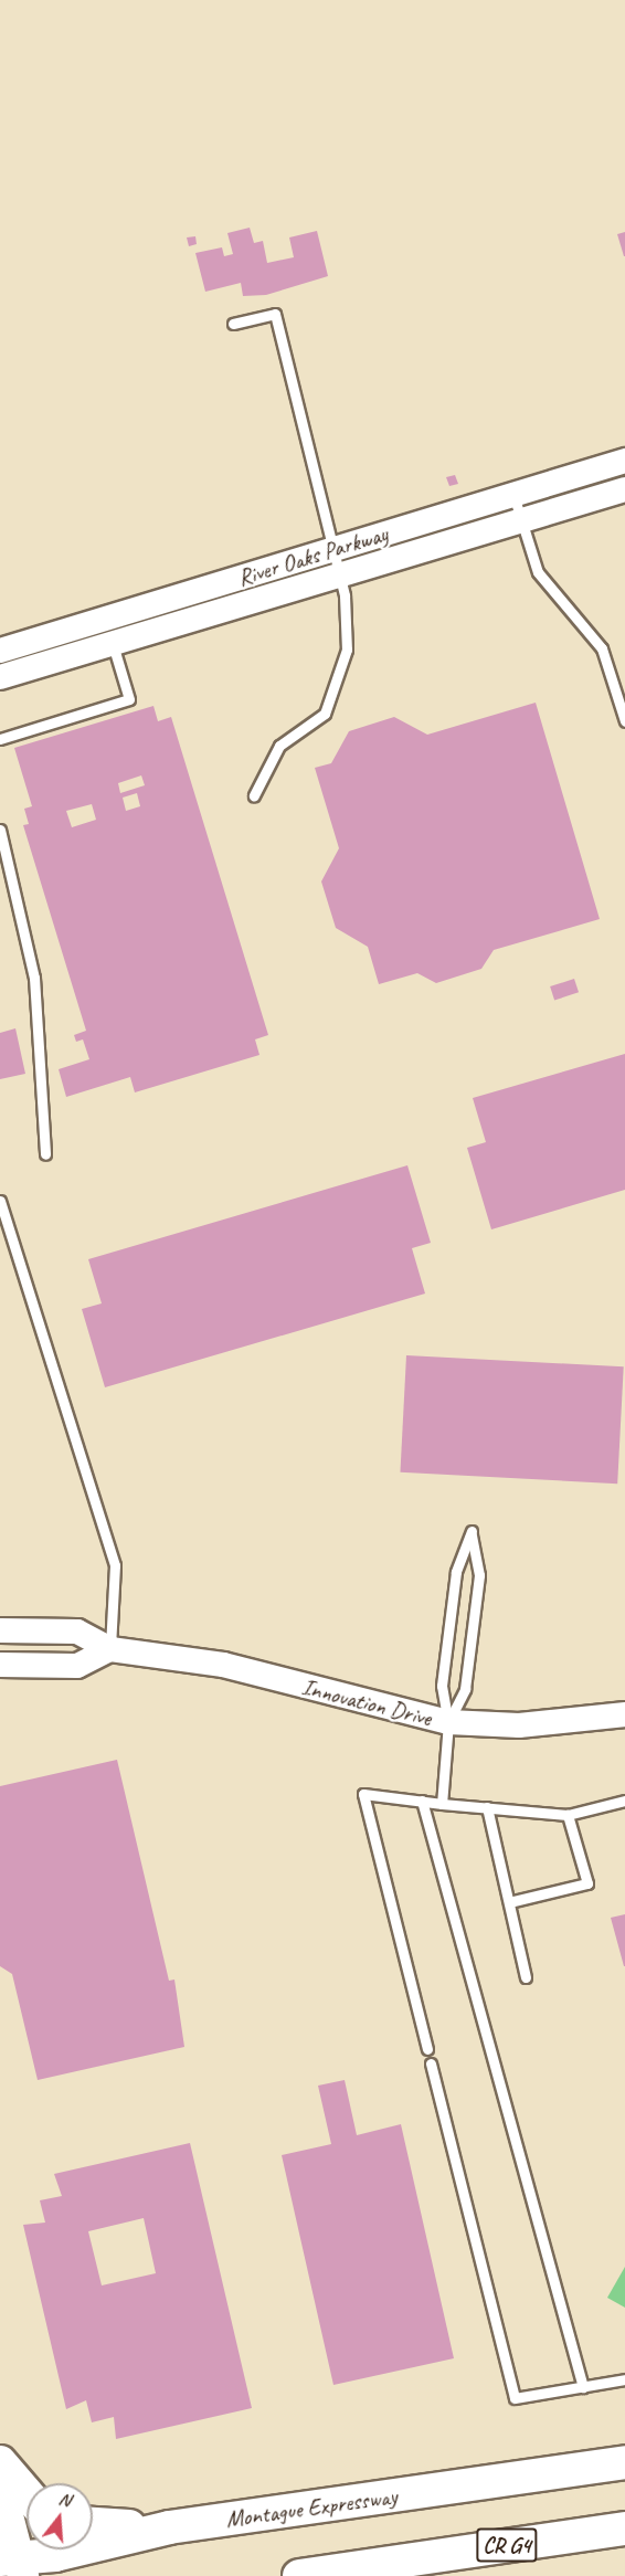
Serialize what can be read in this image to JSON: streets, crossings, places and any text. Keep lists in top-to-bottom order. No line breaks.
{"streets":{"highway":["Montague Expressway","CR G4"],"street":["River Oaks Parkway","Innovation Drive"]},"north":"top"}
